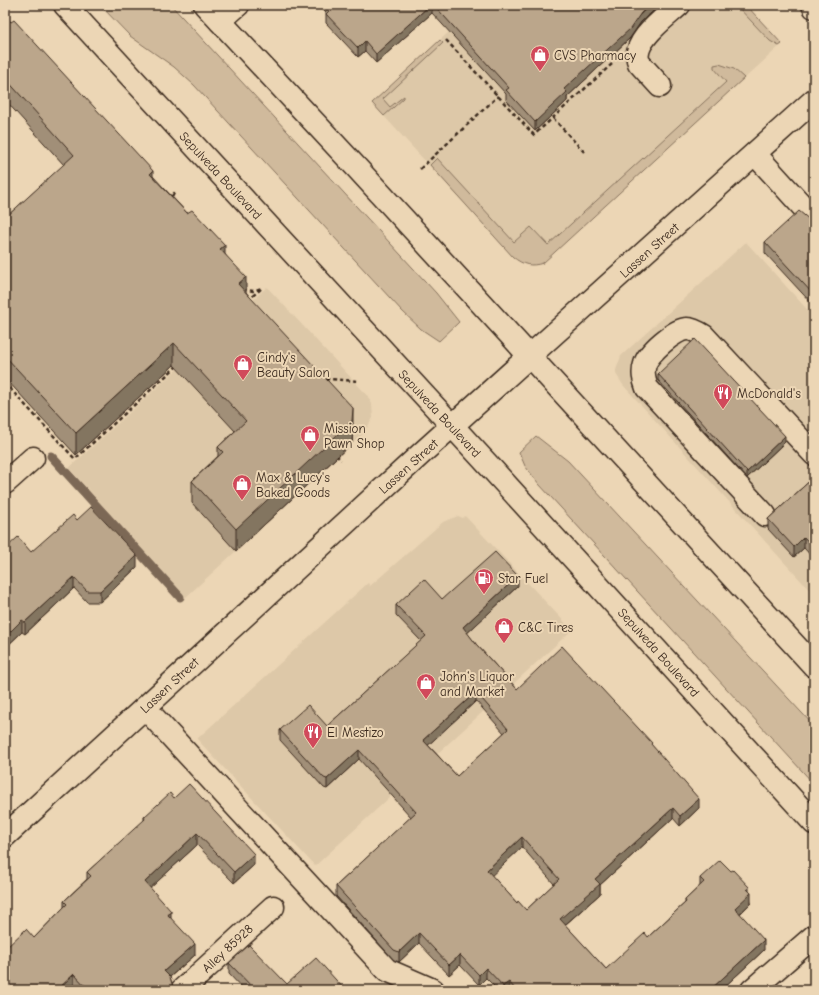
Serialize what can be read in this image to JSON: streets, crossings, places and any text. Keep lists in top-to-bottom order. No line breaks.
{"streets":{"main road":["Sepulveda Boulevard","Lassen Street","Alley 85928"]},"crossings":[["Sepulveda Boulevard","Lassen Street"]],"places":{"shop":["CVS Pharmacy","Cindy's Beauty Salon","Mission Pawn Shop","Max & Lucy's Baked Goods","C&C Tires","John's Liquor and Market"],"restaurant":["McDonald's","El Mestizo"],"fuel station":["Star Fuel"]}}
